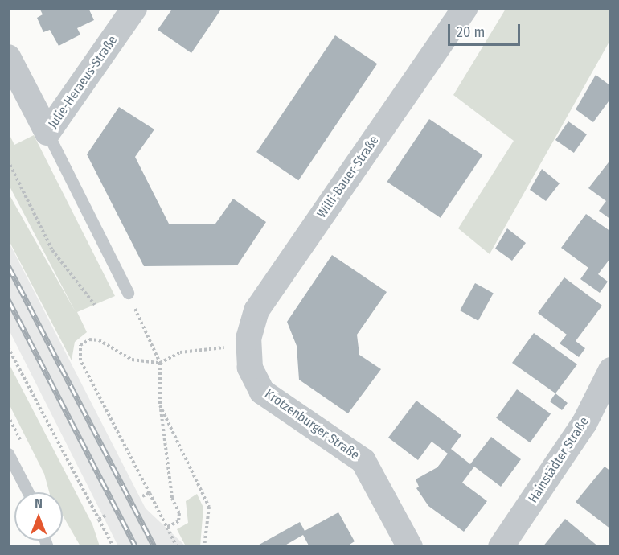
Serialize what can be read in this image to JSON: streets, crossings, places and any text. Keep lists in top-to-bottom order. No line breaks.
{"streets":{"street":["Julie-Heraeus-Straße","Willi-Bauer-Straße","Krotzenburger Straße","Hainstädter Straße"]},"crossings":[["Willi-Bauer-Straße","Krotzenburger Straße"]],"scale_bar":"20 m","north":"top"}
